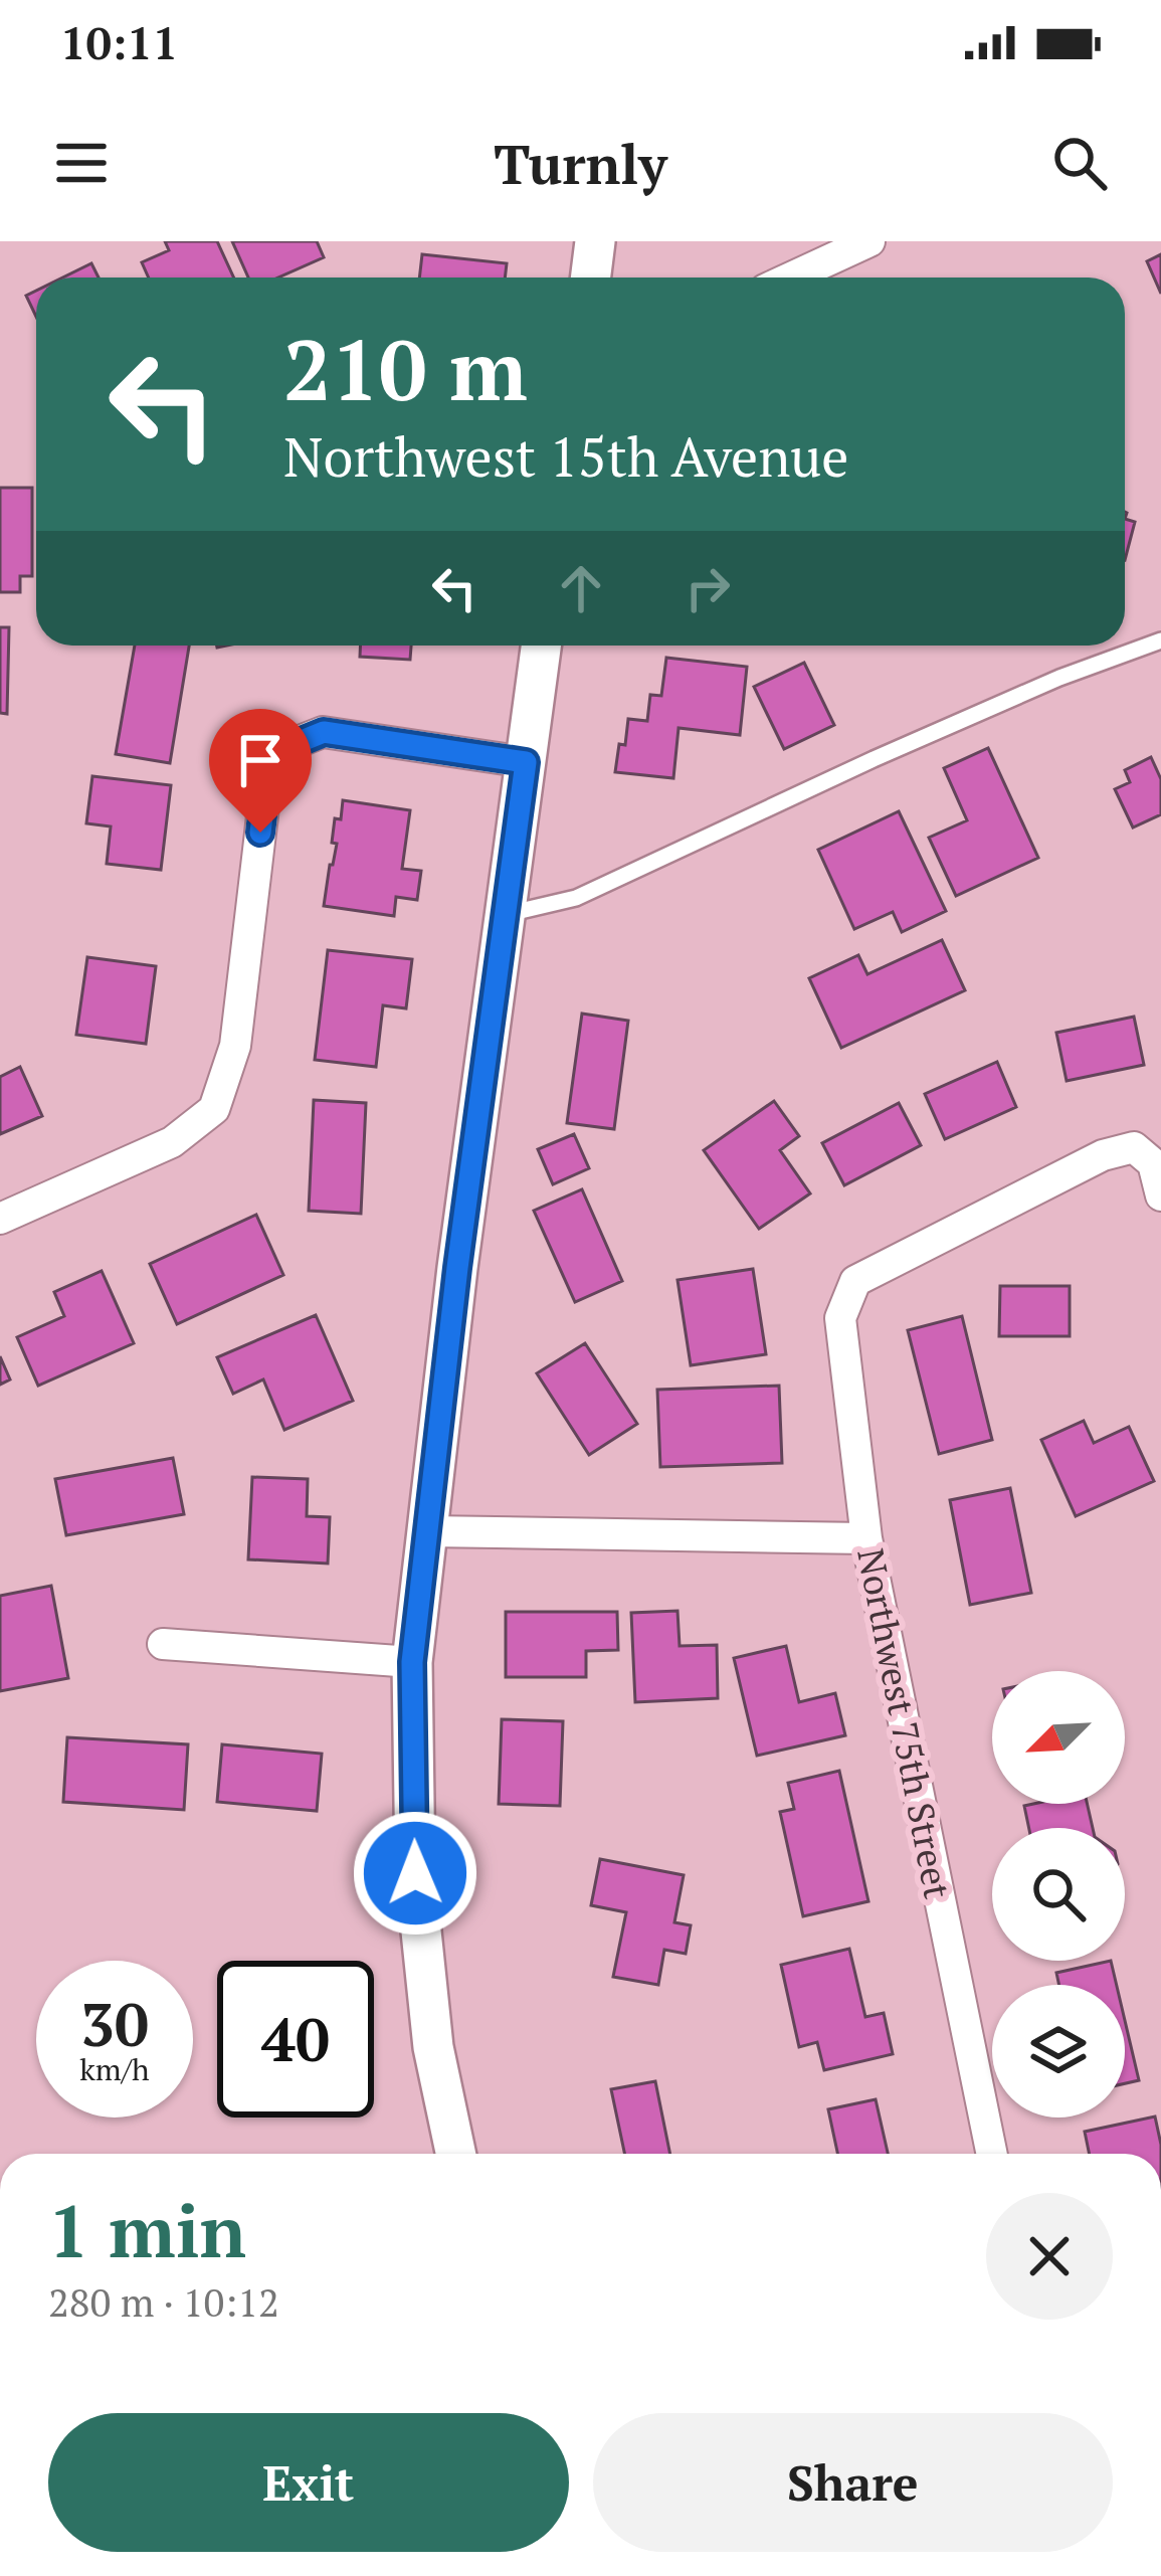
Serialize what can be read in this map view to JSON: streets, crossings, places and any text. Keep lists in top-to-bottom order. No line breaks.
{"streets":{"street":["Northwest 75th Street"]},"north":"bottom left","page":{"status":"10:11","header":"Turnly","turn":["210 m","Northwest 15th Avenue"],"speed":"30 km/h","limit":"40","heading":["1 min","280 m · 10:12"],"buttons":["Exit","Share"]}}
